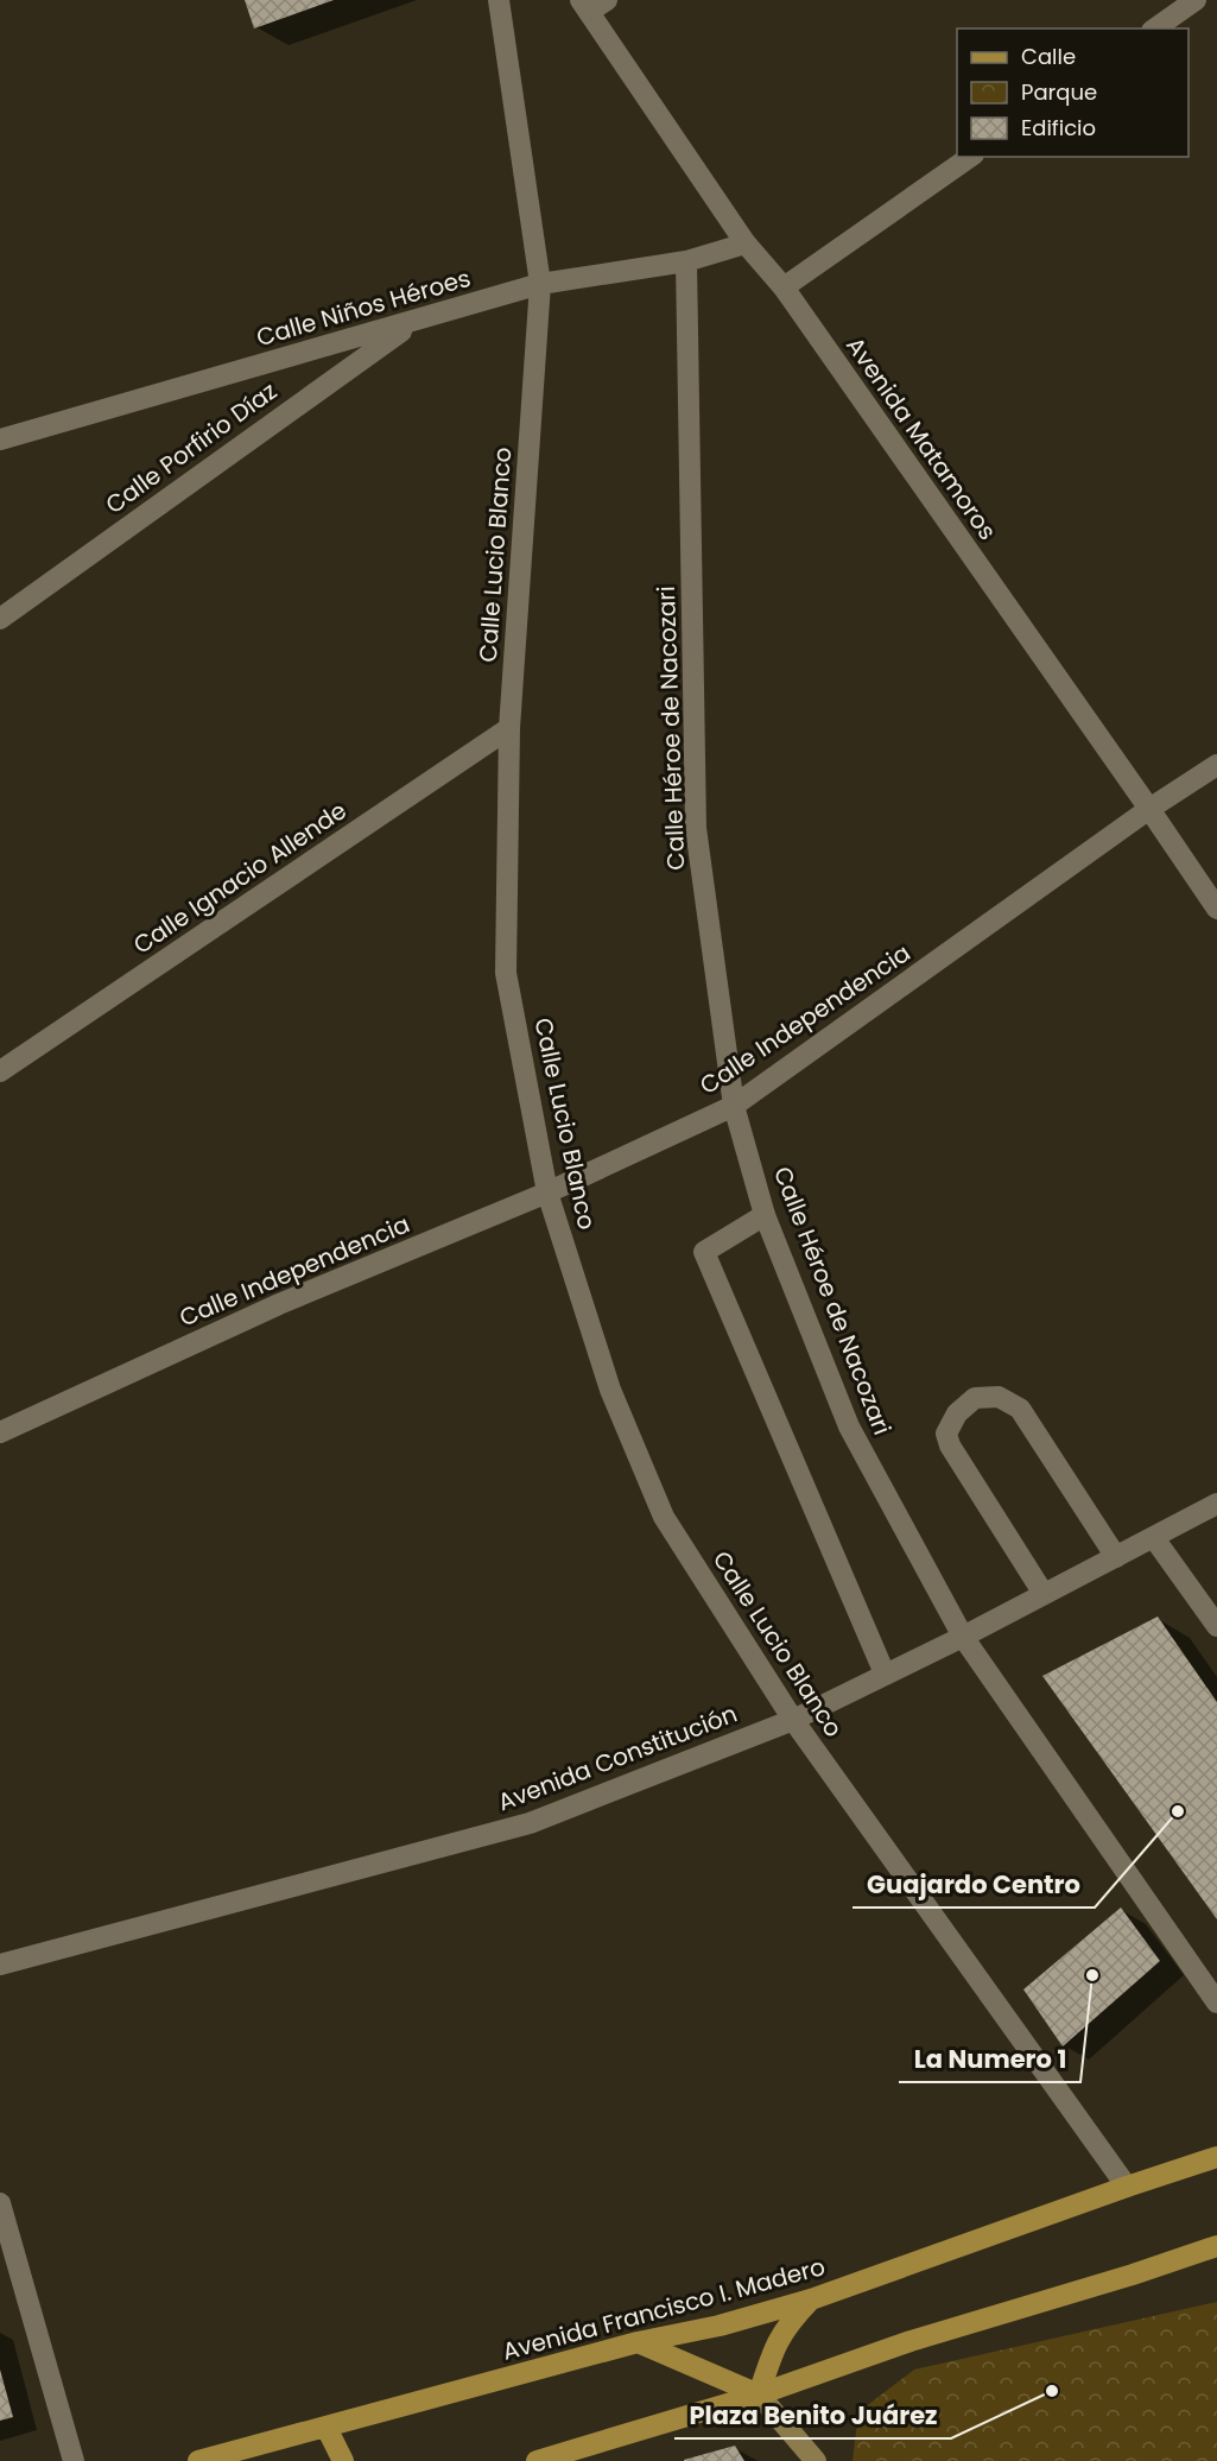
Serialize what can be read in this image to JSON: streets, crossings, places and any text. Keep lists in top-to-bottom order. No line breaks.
{"streets":{"main road":["Avenida Francisco I. Madero"],"street":["Calle Niños Héroes","Avenida Matamoros","Calle Porfirio Díaz","Calle Lucio Blanco","Calle Héroe de Nacozari","Calle Ignacio Allende","Calle Independencia","Avenida Constitución"]},"crossings":[["Calle Niños Héroes","Avenida Matamoros"],["Calle Niños Héroes","Calle Porfirio Díaz"],["Calle Niños Héroes","Calle Lucio Blanco"],["Calle Niños Héroes","Calle Héroe de Nacozari"],["Avenida Matamoros","Calle Independencia"],["Calle Lucio Blanco","Calle Ignacio Allende"],["Calle Lucio Blanco","Calle Independencia"],["Calle Lucio Blanco","Avenida Constitución"],["Calle Lucio Blanco","Avenida Francisco I. Madero"],["Calle Héroe de Nacozari","Calle Independencia"],["Calle Héroe de Nacozari","Avenida Constitución"]],"places":["Guajardo Centro","La Numero 1","Plaza Benito Juárez"],"legend":["Calle","Parque","Edificio"]}
